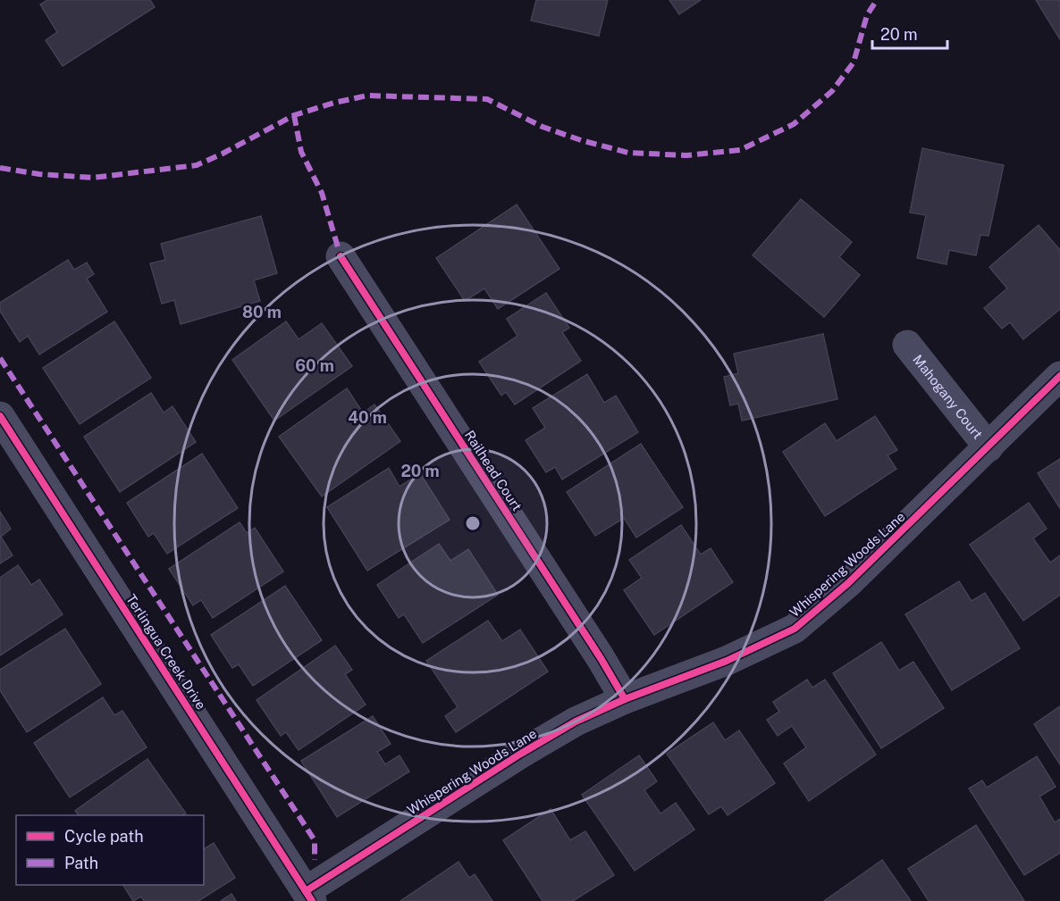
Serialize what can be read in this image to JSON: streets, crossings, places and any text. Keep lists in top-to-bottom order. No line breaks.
{"streets":{"street":["Mahogany Court","Railhead Court","Whispering Woods Lane","Terlingua Creek Drive"]},"crossings":[["Mahogany Court","Whispering Woods Lane"],["Railhead Court","Whispering Woods Lane"],["Whispering Woods Lane","Terlingua Creek Drive"]],"legend":["Cycle path","Path"],"scale_bar":"20 m","rings":["80 m","60 m","40 m","20 m"]}
